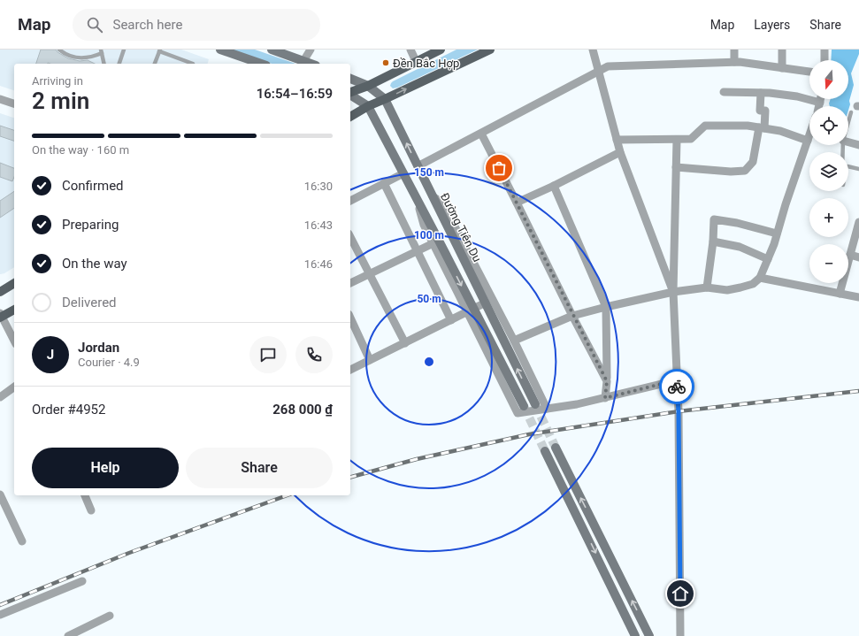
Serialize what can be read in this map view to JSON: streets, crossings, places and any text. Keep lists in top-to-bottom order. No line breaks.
{"streets":{"main road":["Đường Tiên Du"]},"places":["Đền Bắc Hợp"],"north":"bottom","page":{"header":"Map","search":"Search here","nav":["Map","Layers","Share"],"map_buttons":["+","−"],"heading":["2 min","Arriving in","16:54–16:59"],"panel":["Jordan","Courier · 4.9","Order #4952","268 000 ₫"],"bar":"On the way · 160 m","list":[["Confirmed","16:30"],["Preparing","16:43"],["On the way","16:46"],"Delivered"],"round":"J","buttons":["Help","Share"]},"rings":["150 m","100 m","50 m"]}
